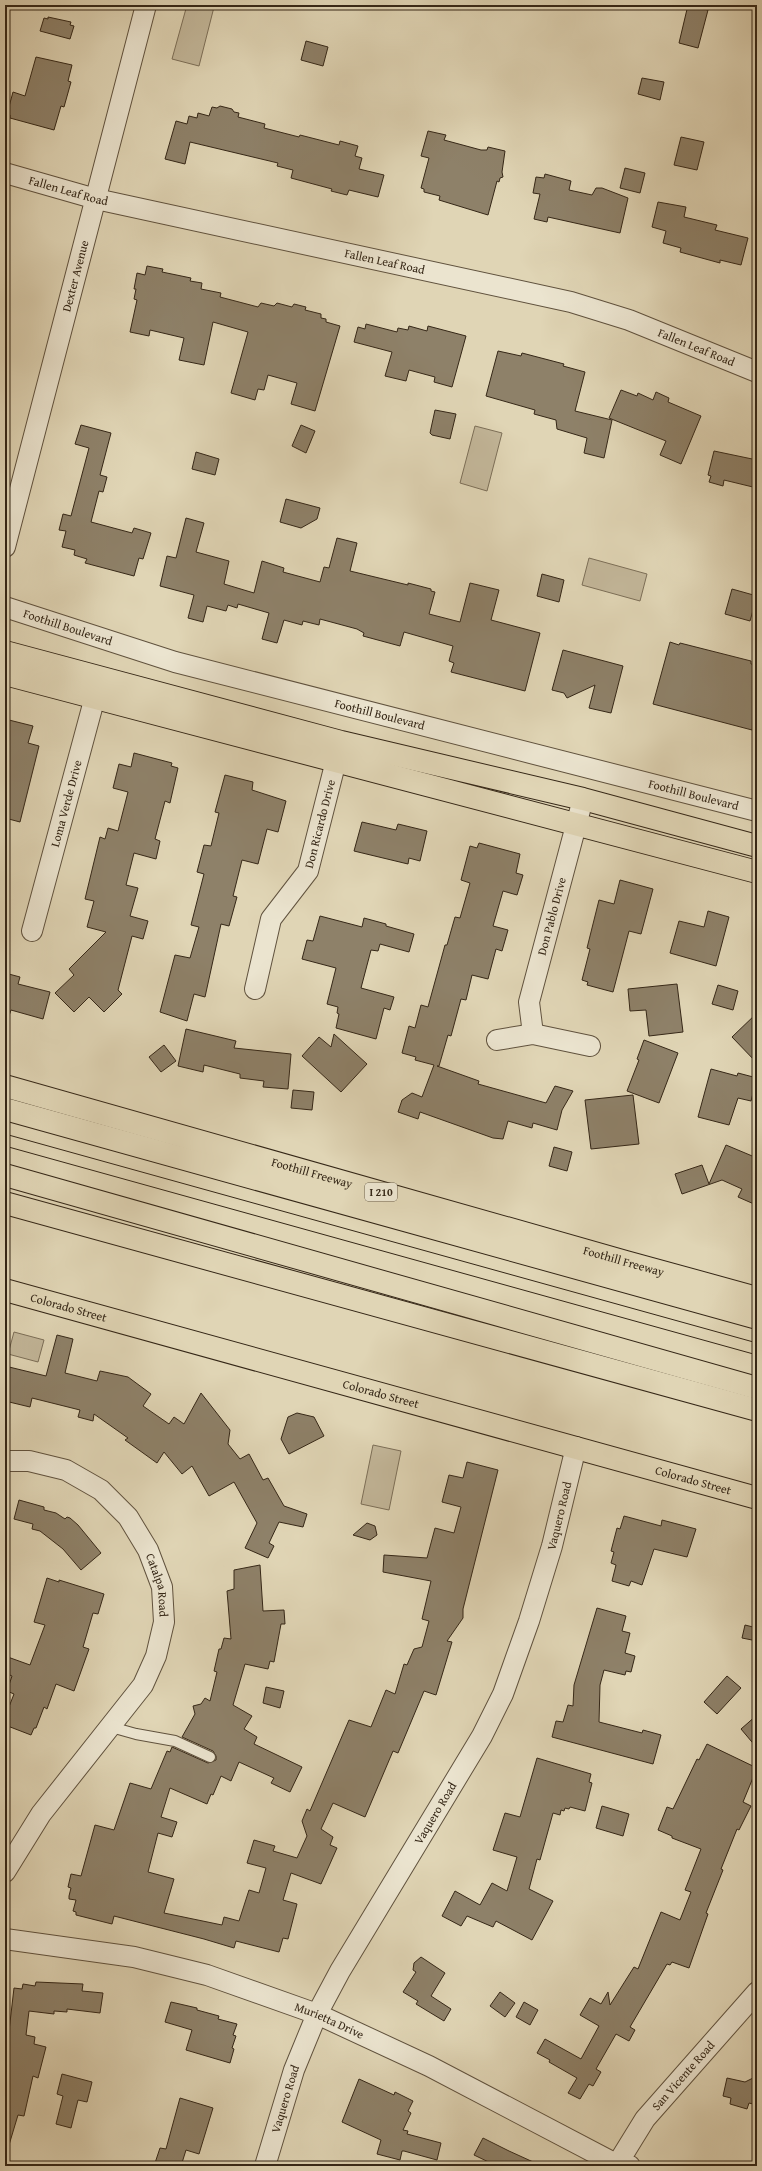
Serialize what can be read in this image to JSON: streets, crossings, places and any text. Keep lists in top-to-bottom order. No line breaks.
{"streets":{"main road":["Foothill Freeway","I 210","Colorado Street"],"street":["Fallen Leaf Road","Dexter Avenue","Foothill Boulevard","Loma Verde Drive","Don Ricardo Drive","Don Pablo Drive","Vaquero Road","Catalpa Road","Murietta Drive","San Vicente Road"]},"crossings":[["Fallen Leaf Road","Dexter Avenue"],["Colorado Street","Vaquero Road"],["Vaquero Road","Murietta Drive"],["Murietta Drive","San Vicente Road"]]}
